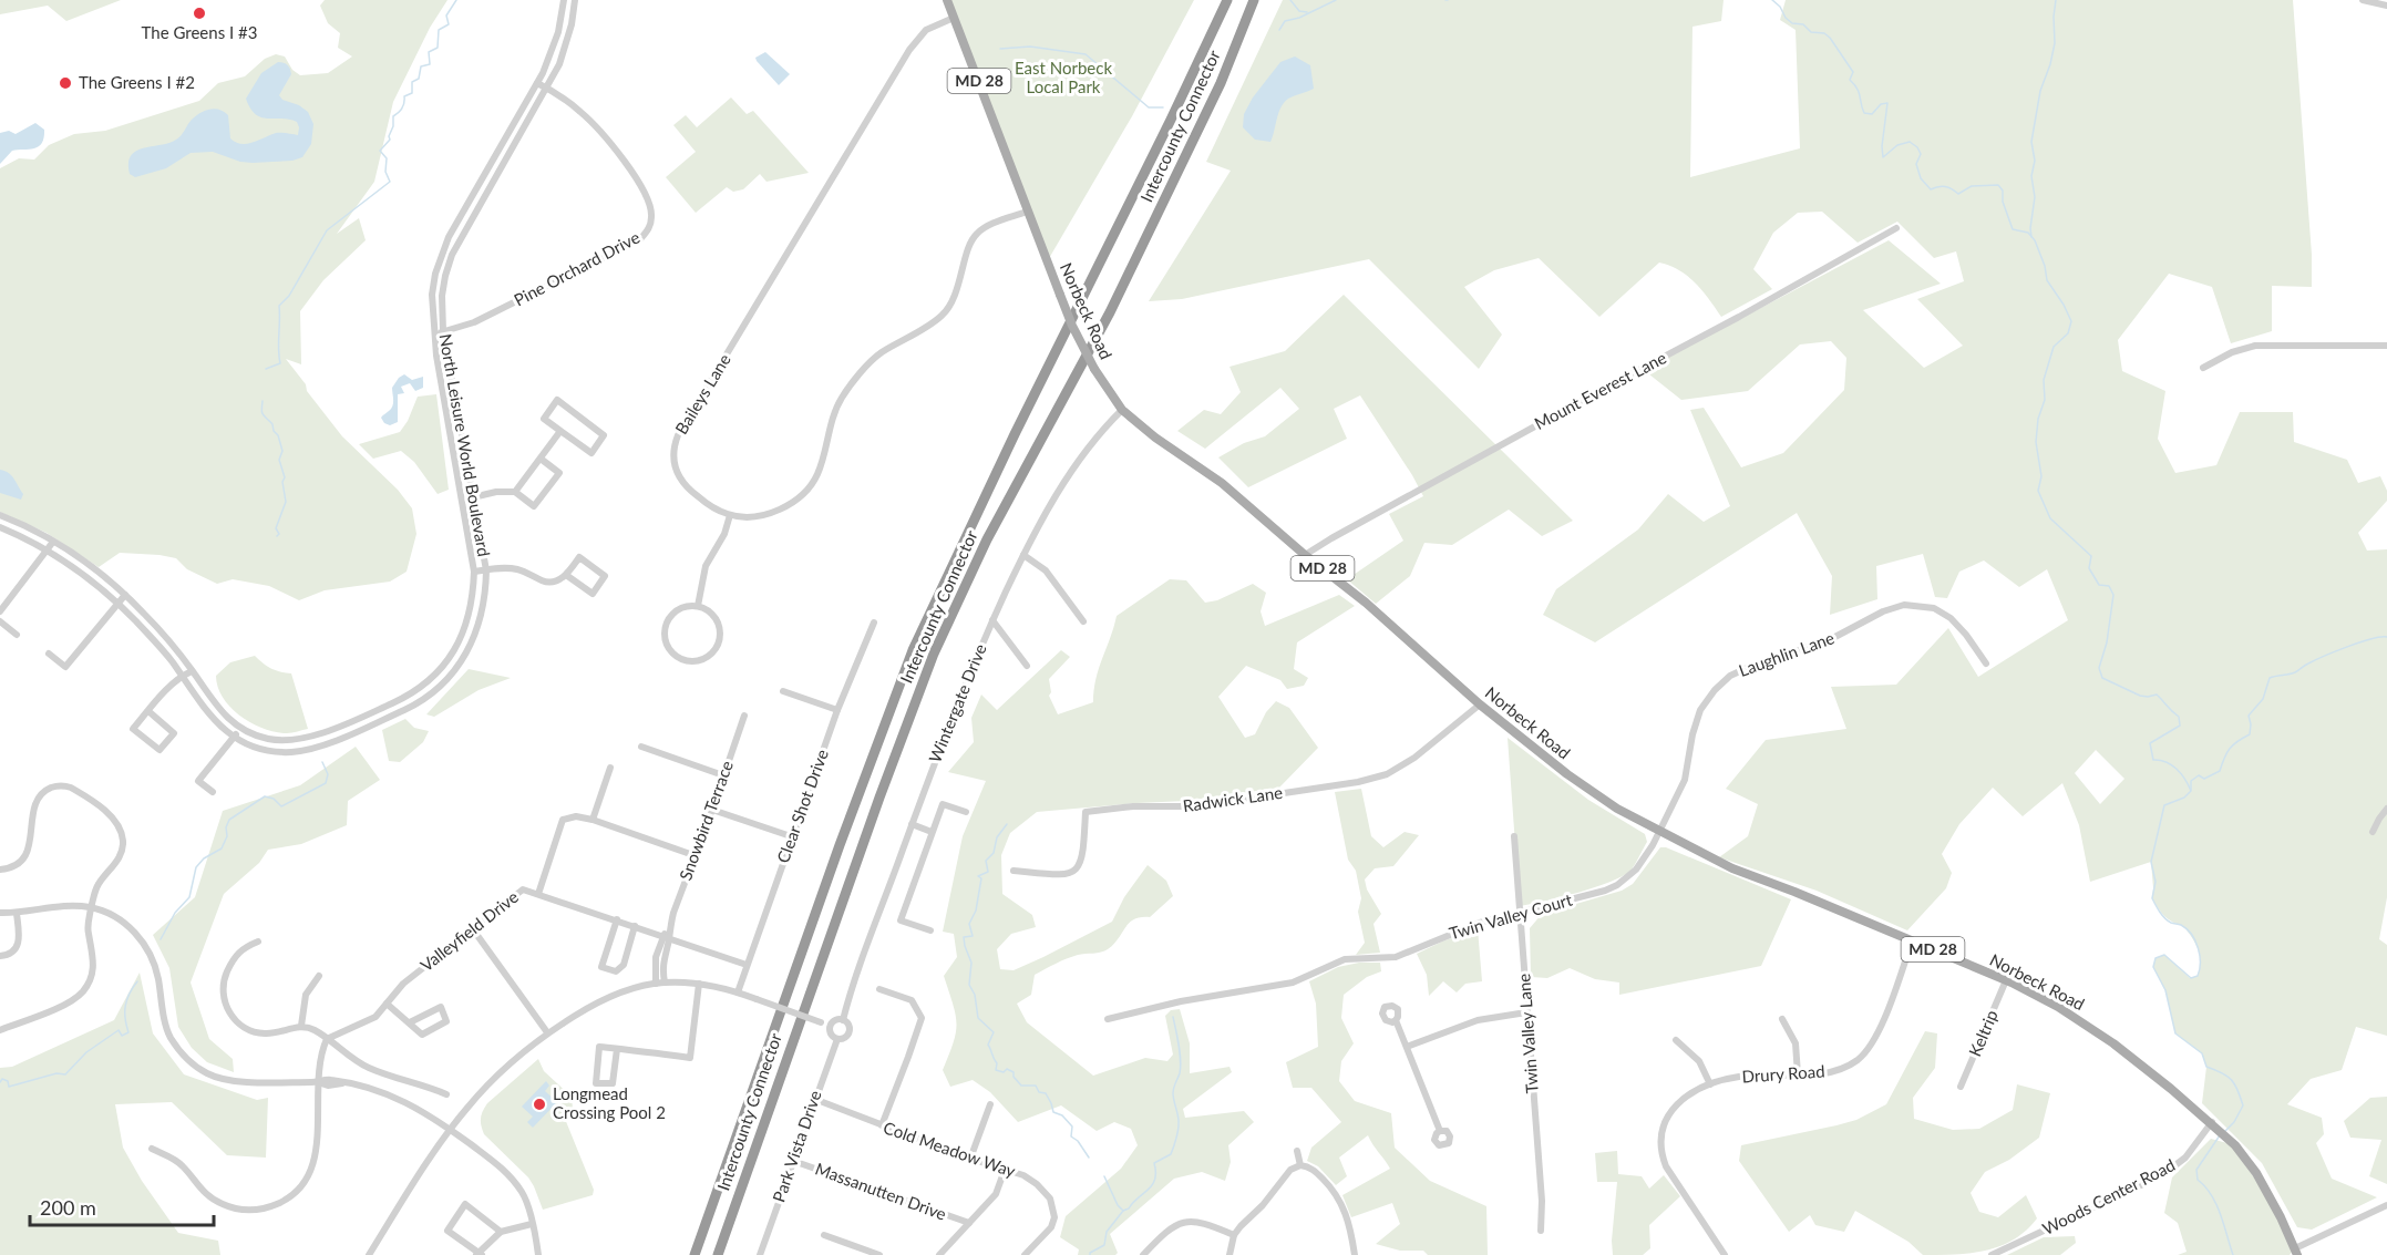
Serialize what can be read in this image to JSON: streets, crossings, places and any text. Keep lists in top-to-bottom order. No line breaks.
{"streets":{"highway":["Intercounty Connector"],"main road":["MD 28","Norbeck Road"],"street":["Pine Orchard Drive","Mount Everest Lane","Baileys Lane","North Leisure World Boulevard","Laughlin Lane","Wintergate Drive","Radwick Lane","Clear Shot Drive","Snowbird Terrace","Twin Valley Court","Valleyfield Drive","Twin Valley Lane","Keltrip","Drury Road","Park Vista Drive","Cold Meadow Way","Massanutten Drive","Woods Center Road"]},"crossings":[["Pine Orchard Drive","North Leisure World Boulevard"],["Norbeck Road","Mount Everest Lane"],["Norbeck Road","Baileys Lane"],["Norbeck Road","Laughlin Lane"],["Norbeck Road","Wintergate Drive"],["Norbeck Road","Radwick Lane"],["Norbeck Road","Twin Valley Court"],["Norbeck Road","Keltrip"],["Norbeck Road","Drury Road"],["Norbeck Road","Woods Center Road"],["Laughlin Lane","Twin Valley Court"],["Wintergate Drive","Park Vista Drive"],["Clear Shot Drive","Valleyfield Drive"],["Snowbird Terrace","Valleyfield Drive"],["Twin Valley Court","Twin Valley Lane"],["Park Vista Drive","Cold Meadow Way"],["Park Vista Drive","Massanutten Drive"]],"parks":["East Norbeck Local Park"],"places":["The Greens I #3","The Greens I #2","Longmead Crossing Pool 2"],"scale_bar":"200 m"}
